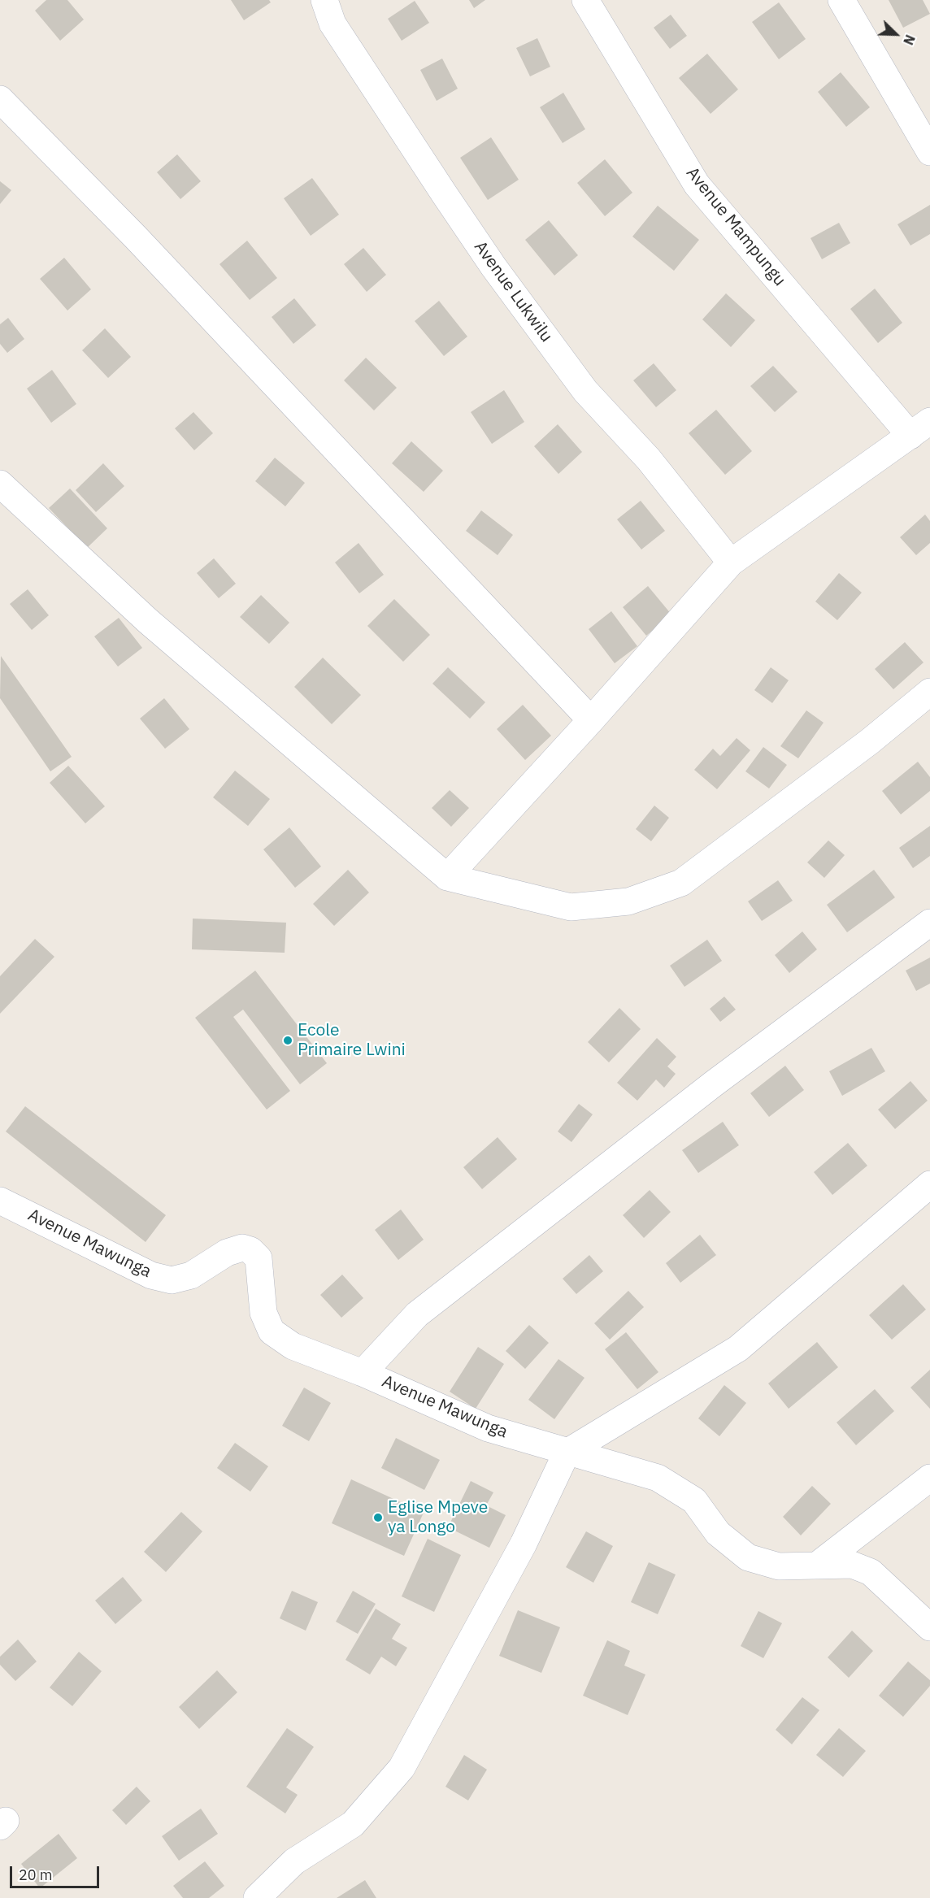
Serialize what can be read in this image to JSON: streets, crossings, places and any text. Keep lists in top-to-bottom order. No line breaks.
{"streets":{"street":["Avenue Mampungu","Avenue Lukwilu","Avenue Mawunga"]},"places":["Ecole Primaire Lwini","Eglise Mpeve ya Longo"],"scale_bar":"20 m","north":"bottom right"}
